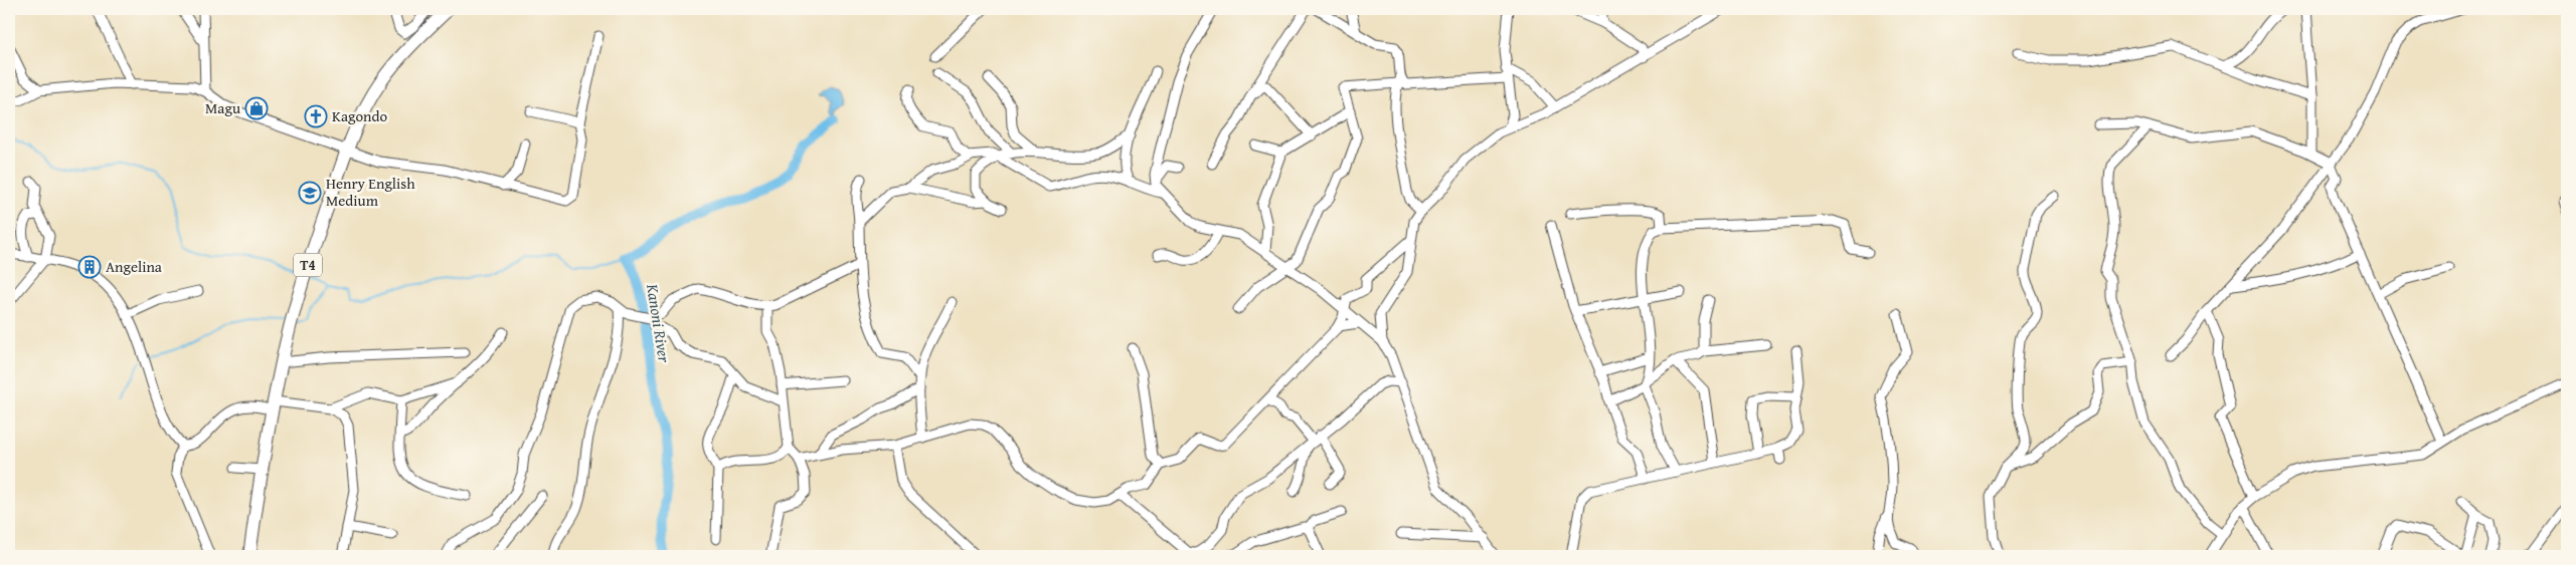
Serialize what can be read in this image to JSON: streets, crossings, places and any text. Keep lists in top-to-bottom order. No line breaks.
{"streets":{"highway":["T4"]},"water":["Kanoni River"],"places":{"shop":["Magu"],"church":["Kagondo"],"school or university":["Henry English Medium"],"building":["Angelina"]}}
